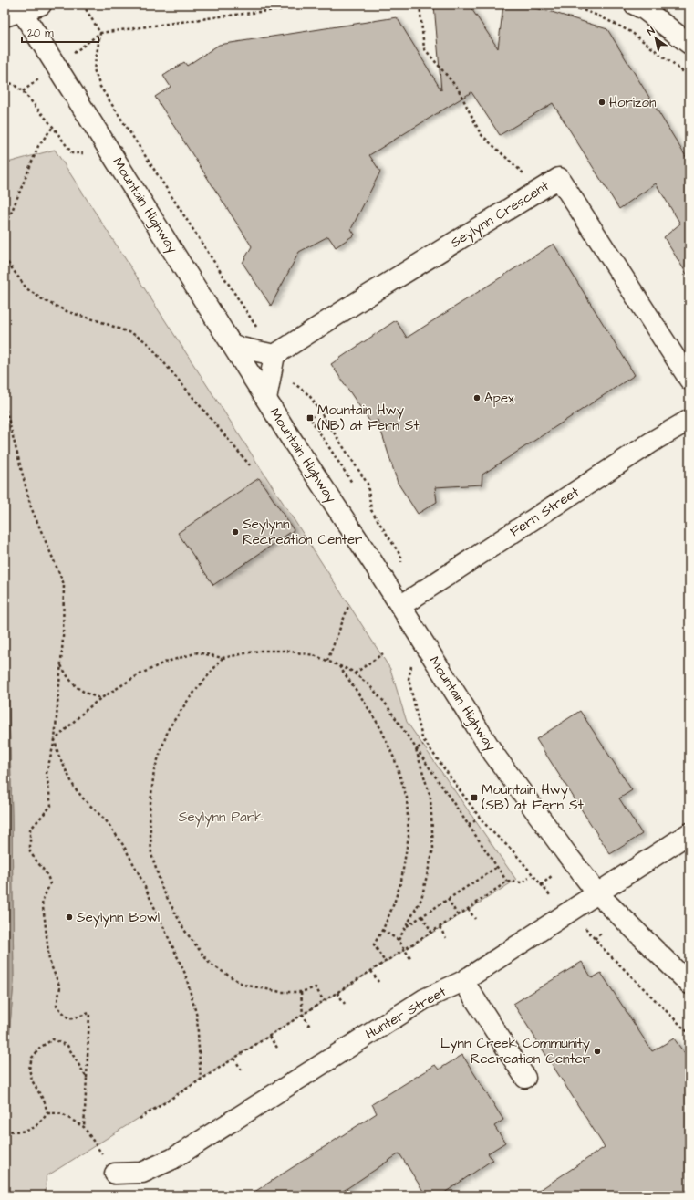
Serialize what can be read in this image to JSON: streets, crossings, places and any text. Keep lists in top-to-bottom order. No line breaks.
{"streets":{"street":["Mountain Highway","Seylynn Crescent","Fern Street","Hunter Street"]},"crossings":[["Mountain Highway","Fern Street"],["Mountain Highway","Hunter Street"]],"parks":["Seylynn Park"],"places":{"other":["Horizon","Apex","Seylynn Recreation Center","Seylynn Bowl","Lynn Creek Community Recreation Center"],"transit":["Mountain Hwy (NB) at Fern St","Mountain Hwy (SB) at Fern St"]},"scale_bar":"20 m","north":"top left"}
